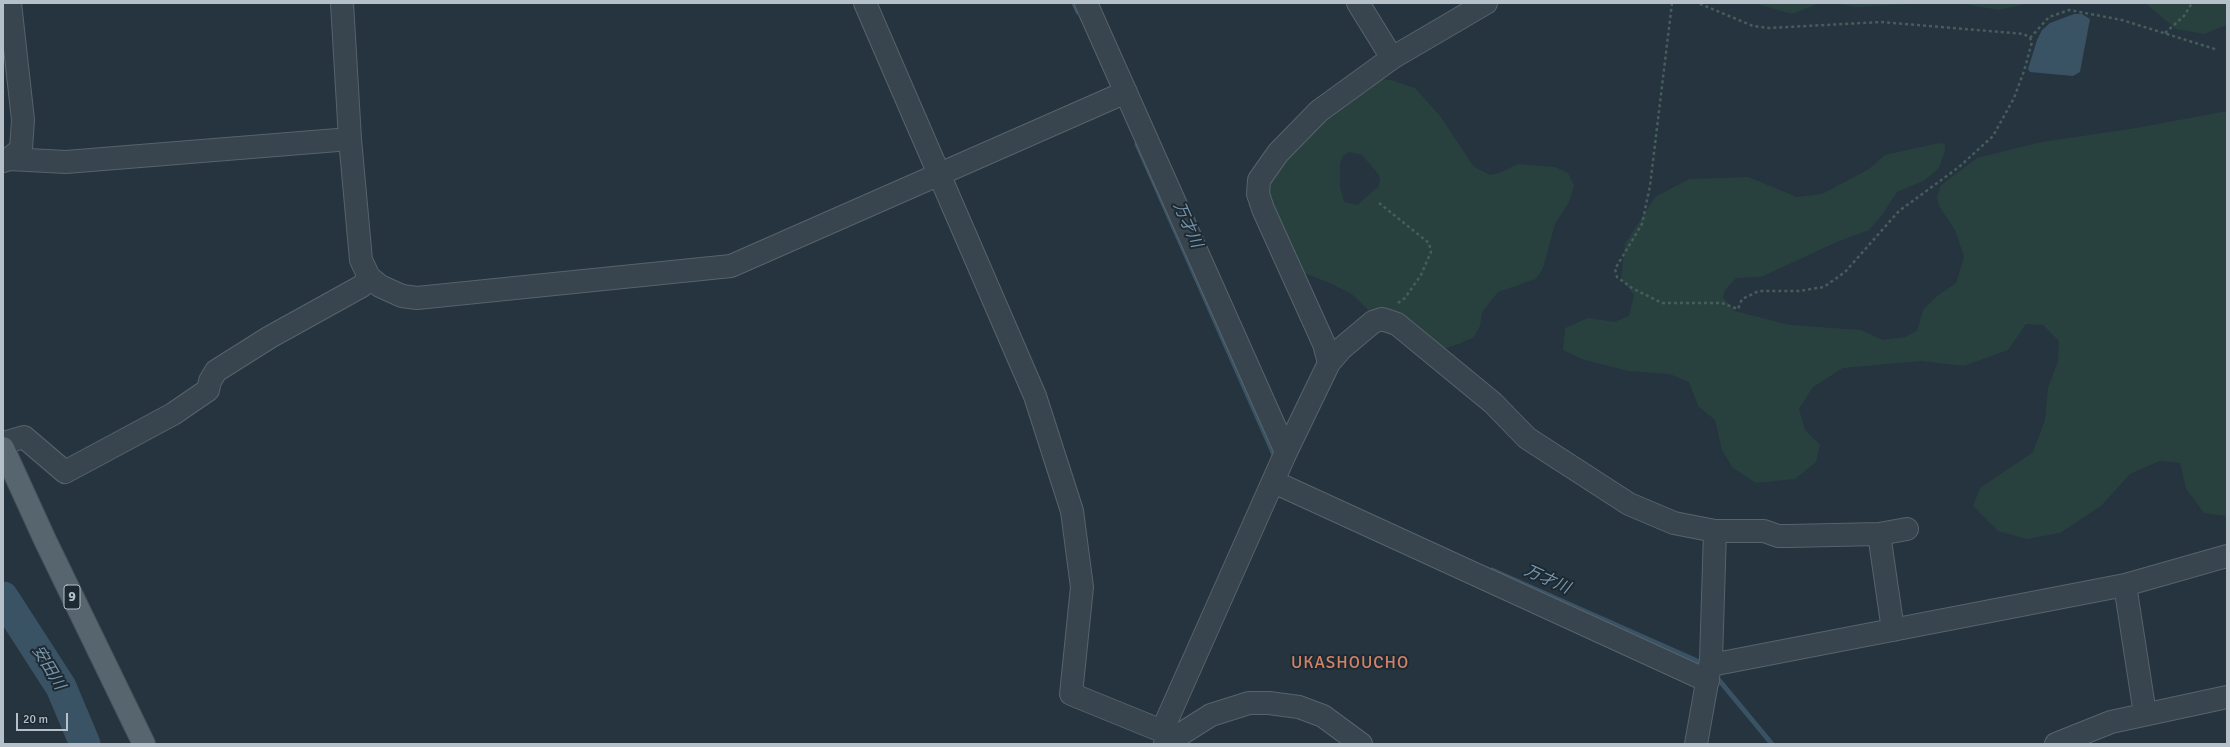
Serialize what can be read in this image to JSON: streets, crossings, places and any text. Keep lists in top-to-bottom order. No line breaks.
{"streets":{"main road":["9"]},"districts":["UKASHOUCHO"],"water":["万才川","安田川"],"scale_bar":"20 m"}
